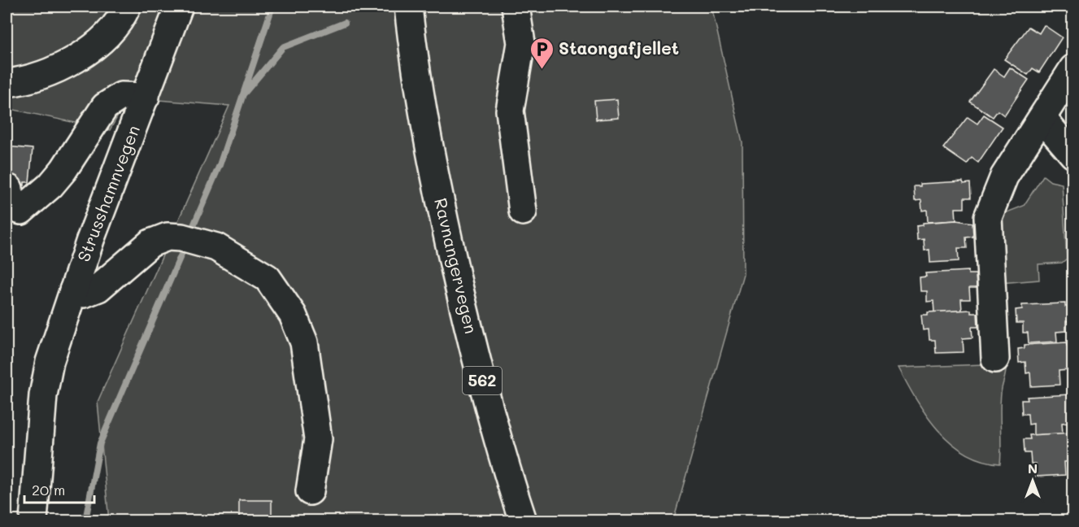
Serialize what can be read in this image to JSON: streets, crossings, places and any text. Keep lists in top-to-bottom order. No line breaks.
{"streets":{"street":["Strusshamnvegen","Ravnangervegen","562"]},"places":{"parking":["Staongafjellet"]},"scale_bar":"20 m","north":"top"}
